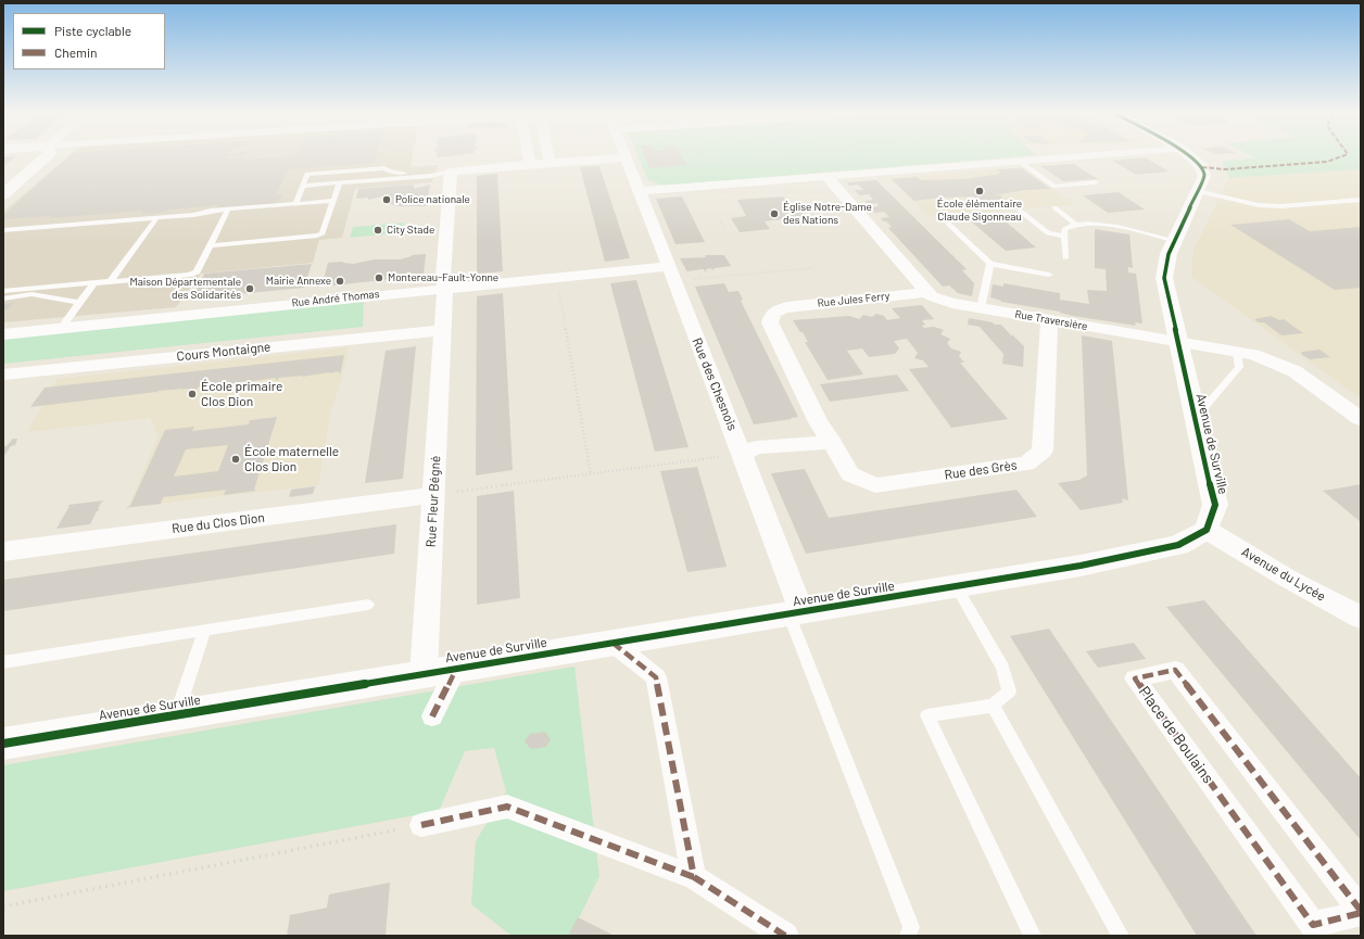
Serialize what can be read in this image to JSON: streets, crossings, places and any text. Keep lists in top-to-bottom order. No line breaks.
{"streets":{"street":["Rue André Thomas","Rue Jules Ferry","Rue Traversière","Cours Montaigne","Rue des Chesnois","Avenue de Surville","Rue des Grès","Rue Fleur Bégné","Rue du Clos Dion","Avenue du Lycée","Place de Boulains"]},"crossings":[["Rue André Thomas","Rue des Chesnois"],["Rue André Thomas","Rue Fleur Bégné"],["Rue Jules Ferry","Rue Traversière"],["Rue Jules Ferry","Rue des Grès"],["Rue Traversière","Avenue de Surville"],["Rue Traversière","Rue des Grès"],["Cours Montaigne","Rue Fleur Bégné"],["Rue des Chesnois","Avenue de Surville"],["Avenue de Surville","Rue Fleur Bégné"],["Avenue de Surville","Avenue du Lycée"],["Rue Fleur Bégné","Rue du Clos Dion"]],"places":["École élémentaire Claude Sigonneau","Police nationale","Église Notre-Dame des Nations","City Stade","Montereau-Fault-Yonne","Mairie Annexe","Maison Départementale des Solidarités","École primaire Clos Dion","École maternelle Clos Dion"],"legend":["Piste cyclable","Chemin"]}
